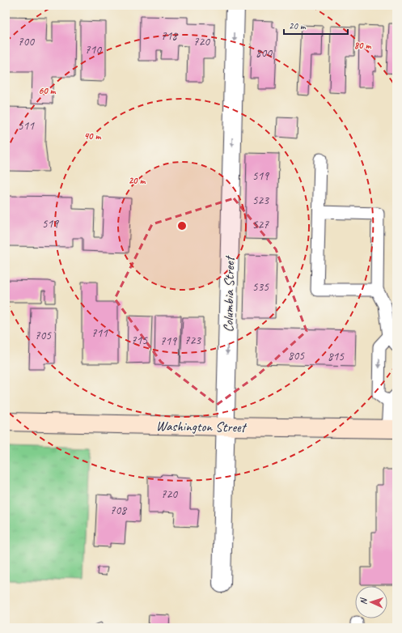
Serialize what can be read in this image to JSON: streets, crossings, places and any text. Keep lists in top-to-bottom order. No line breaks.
{"streets":{"street":["Columbia Street","Washington Street"]},"crossings":[["Columbia Street","Washington Street"]],"one_way":["Columbia Street"],"house_numbers":["718","700","720","710","800","511","519","523","519","527","535","711","705","715","723","719","805","815","720","708"],"scale_bar":"20 m","north":"left","rings":["80 m","60 m","40 m","20 m"]}
